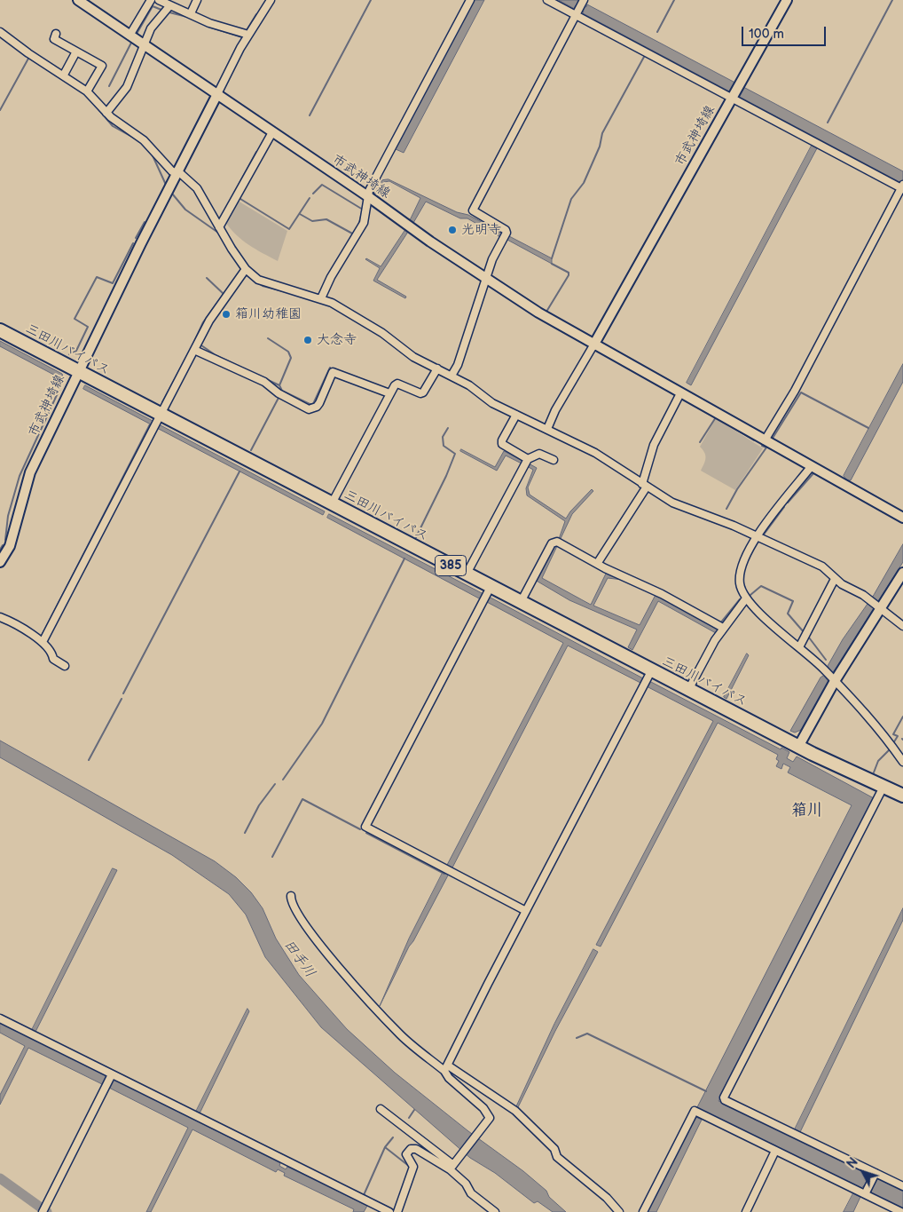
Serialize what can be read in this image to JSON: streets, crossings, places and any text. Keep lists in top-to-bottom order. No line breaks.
{"streets":{"highway":["三田川バイパス","385"],"main road":["市武神埼線"]},"crossings":[["市武神埼線","三田川バイパス"]],"districts":["箱川"],"water":["田手川"],"places":["光明寺","箱川幼稚園","大念寺"],"scale_bar":"100 m","north":"top left"}
